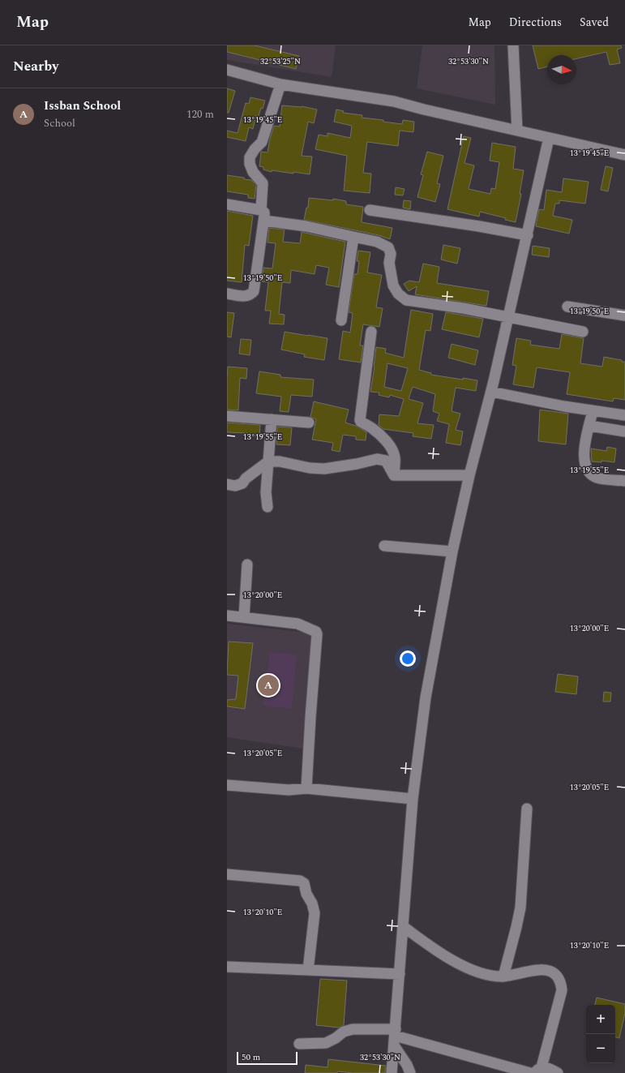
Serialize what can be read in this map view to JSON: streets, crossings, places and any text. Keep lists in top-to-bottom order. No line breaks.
{"scale_bar":"50 m","north":"right","page":{"header":"Map","nav":["Map","Directions","Saved"],"heading":"Nearby","list":[{"mark":"A","name":"Issban School","note":"School","value":"120 m"}],"pins":"A","map_buttons":["+","−"],"scale":"50 m"},"coordinates":["32°53'25\"N","32°53'30\"N","13°19'45\"E","13°19'50\"E","13°19'55\"E","13°20'00\"E","13°20'05\"E","13°20'10\"E"]}
